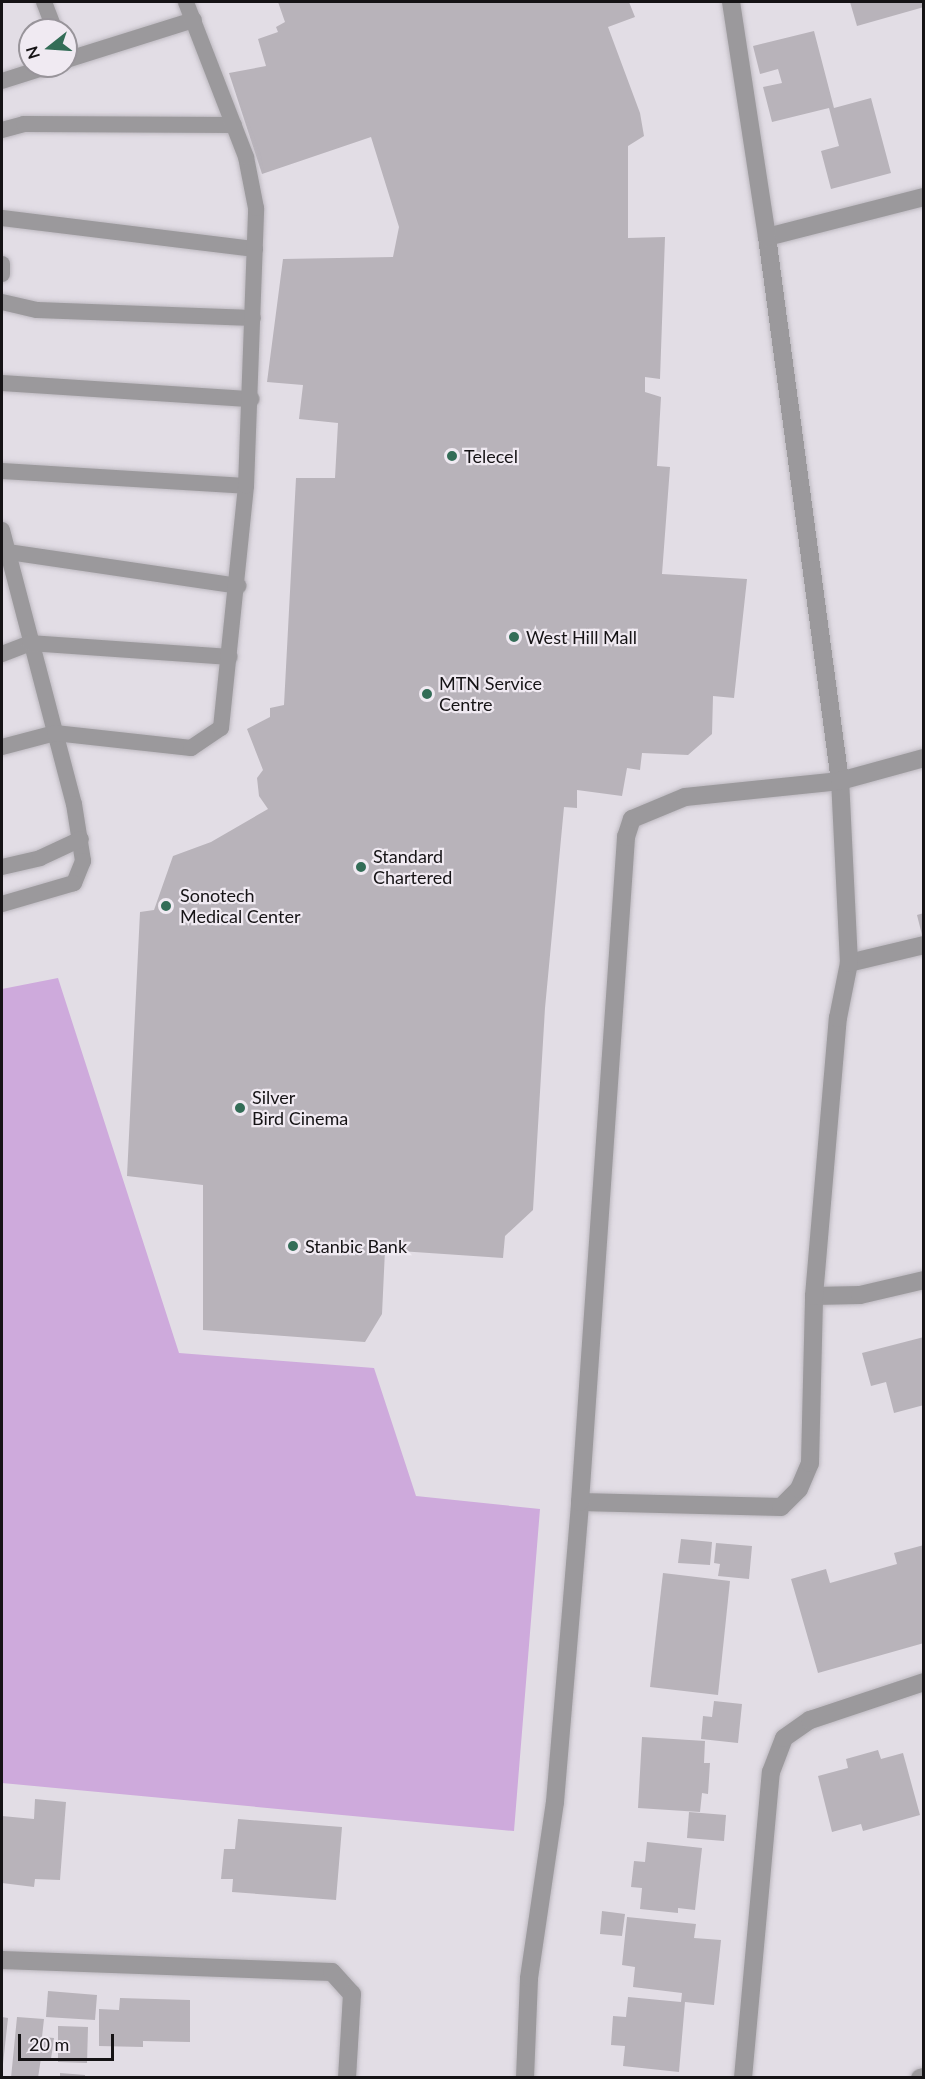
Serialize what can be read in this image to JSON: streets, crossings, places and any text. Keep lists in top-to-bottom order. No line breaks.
{"places":["Telecel","West Hill Mall","MTN Service Centre","Standard Chartered","Sonotech Medical Center","Silver Bird Cinema","Stanbic Bank"],"scale_bar":"20 m","north":"left"}
